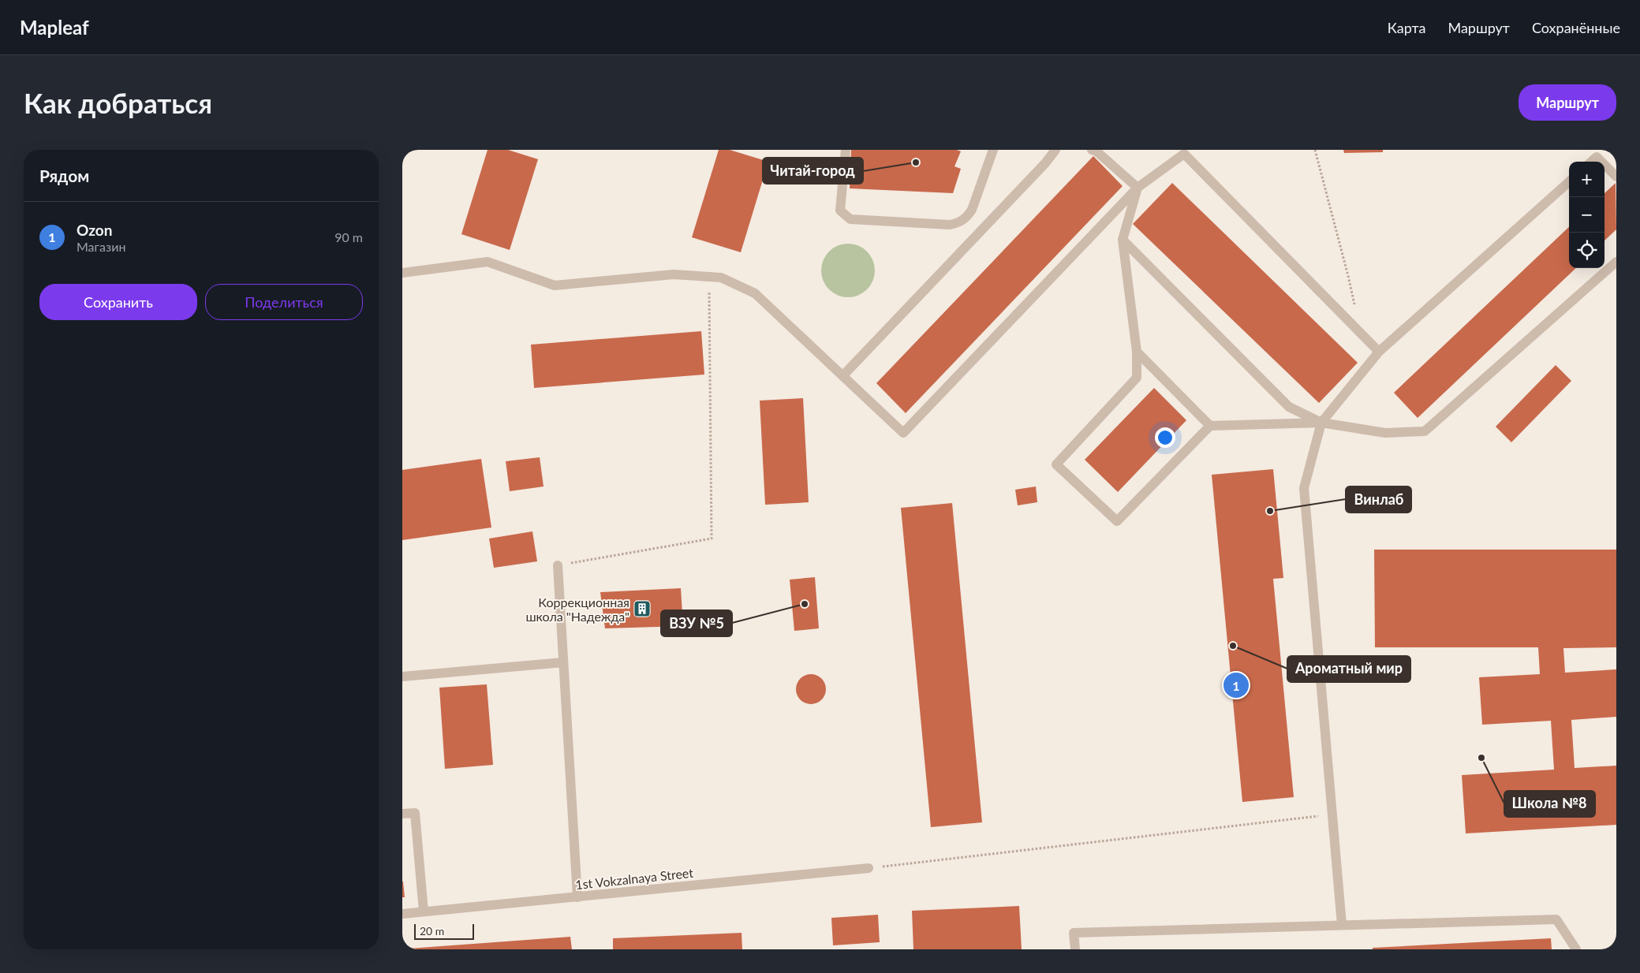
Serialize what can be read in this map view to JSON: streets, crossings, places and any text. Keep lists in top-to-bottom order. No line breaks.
{"streets":{"street":["1st Vokzalnaya Street"]},"places":{"other":["Читай-город","Винлаб","ВЗУ №5","Ароматный мир","Школа №8"],"building":["Коррекционная школа \"Надежда\""]},"scale_bar":"20 m","page":{"header":"Mapleaf","nav":["Карта","Маршрут","Сохранённые"],"buttons":["Маршрут",["Сохранить","Поделиться"]],"title":"Как добраться","heading":"Рядом","map_buttons":["+","−"],"list":[{"mark":"1","name":"Ozon","note":"Магазин","value":"90 m"}],"pins":"1","scale":"20 m"}}
